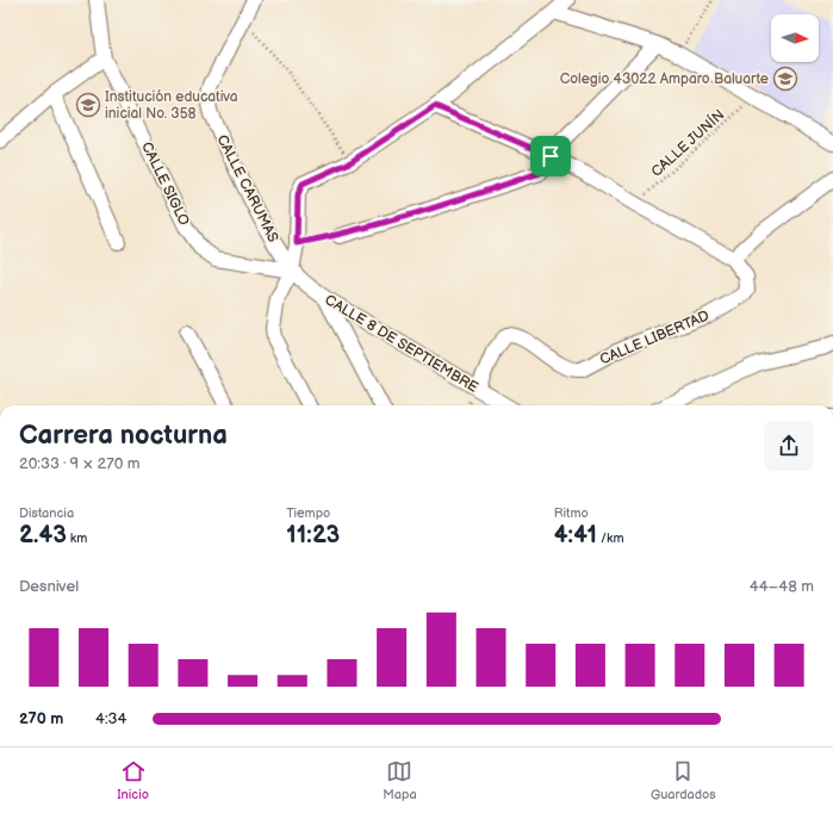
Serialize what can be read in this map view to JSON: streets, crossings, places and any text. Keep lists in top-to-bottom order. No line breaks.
{"streets":{"street":["CALLE SIGLO","CALLE CARUMAS","CALLE LIBERTAD","CALLE 8 DE SEPTIEMBRE"],"path":["CALLE JUNÍN"]},"crossings":[["CALLE SIGLO","CALLE CARUMAS"],["CALLE SIGLO","CALLE 8 DE SEPTIEMBRE"],["CALLE CARUMAS","CALLE 8 DE SEPTIEMBRE"],["CALLE LIBERTAD","CALLE 8 DE SEPTIEMBRE"]],"places":{"school or university":["Colegio 43022 Amparo Baluarte","Institución educativa inicial No. 358"]},"north":"right","page":{"heading":["Carrera nocturna","20:33 · 9 × 270 m"],"stats":[["Distancia","2.43 km"],["Tiempo","11:23"],["Ritmo","4:41 /km"]],"chart":["Desnivel","44–48 m"],"list":[{"name":"270 m","note":"4:34"}],"tabs":["Inicio","Mapa","Guardados"]}}
